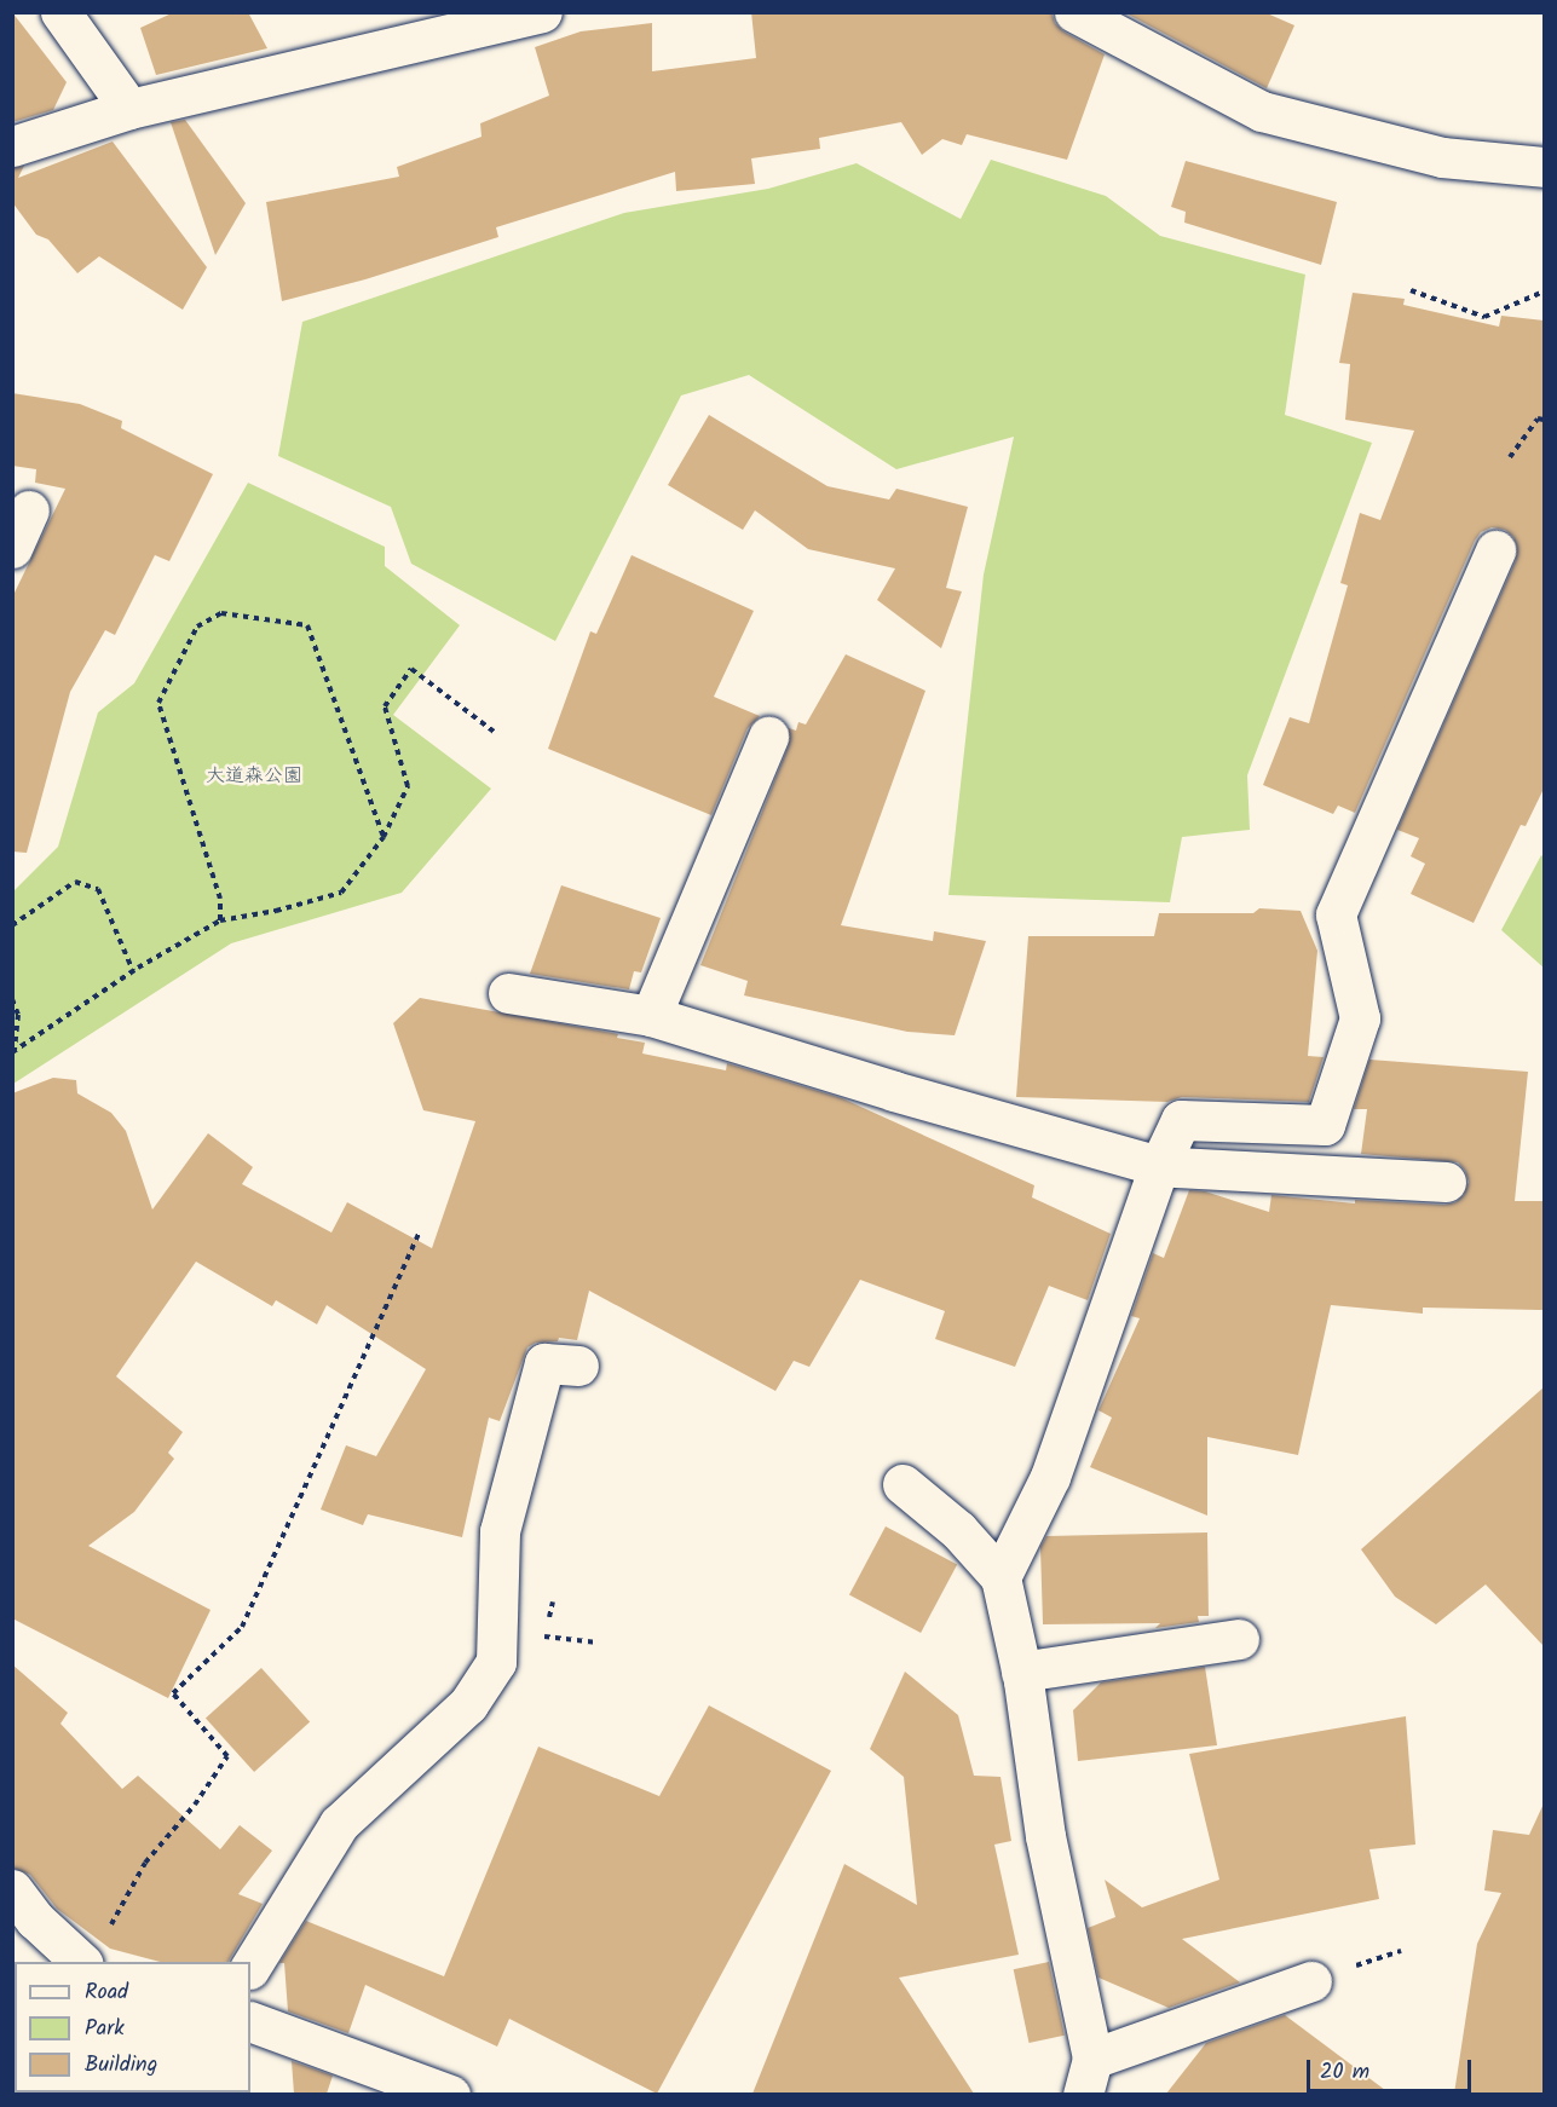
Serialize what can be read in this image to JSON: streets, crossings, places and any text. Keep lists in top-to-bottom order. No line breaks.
{"parks":["大道森公園"],"legend":["Road","Park","Building"],"scale_bar":"20 m"}
